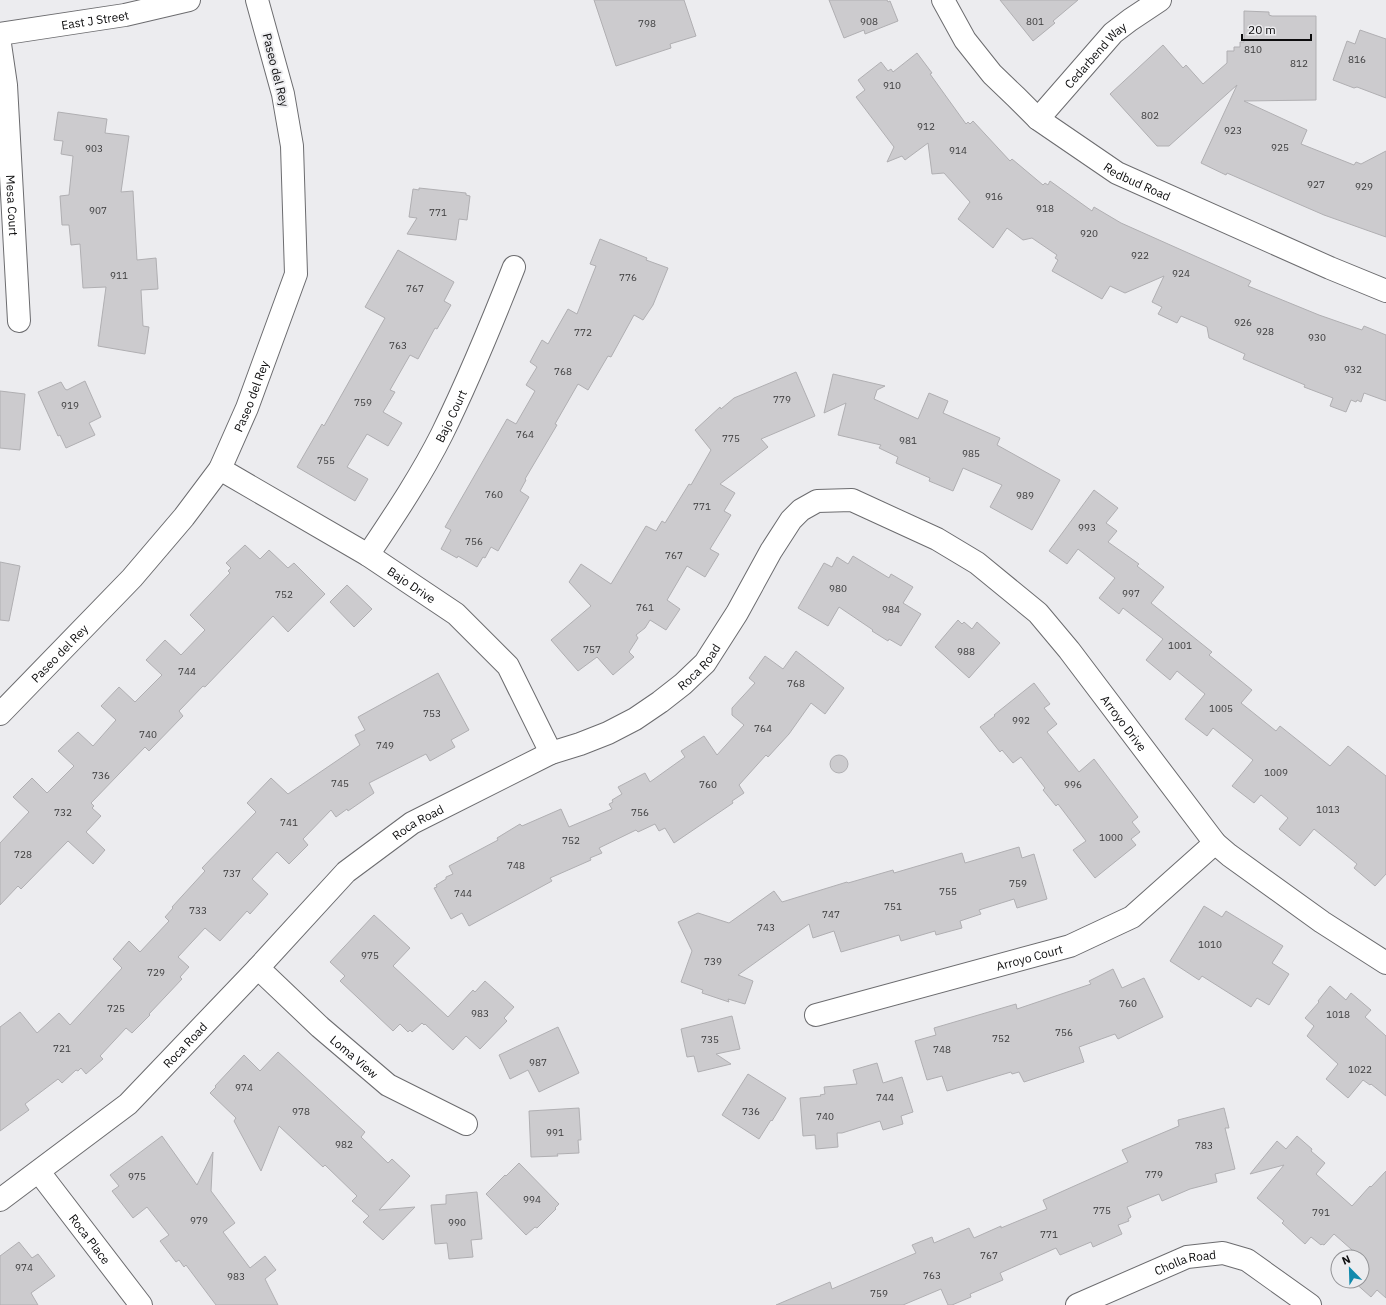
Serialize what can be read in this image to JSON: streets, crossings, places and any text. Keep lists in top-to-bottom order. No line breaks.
{"streets":{"street":["East J Street","Cedarbend Way","Paseo del Rey","Redbud Road","Mesa Court","Bajo Court","Bajo Drive","Roca Road","Arroyo Drive","Arroyo Court","Loma View","Roca Place","Cholla Road"]},"crossings":[["Cedarbend Way","Redbud Road"],["Paseo del Rey","Bajo Drive"],["Bajo Court","Bajo Drive"],["Bajo Drive","Roca Road"],["Roca Road","Arroyo Drive"],["Roca Road","Loma View"],["Roca Road","Roca Place"],["Arroyo Drive","Arroyo Court"]],"house_numbers":["908","801","798","810","816","812","910","802","912","923","925","903","914","927","929","916","918","907","771","920","922","924","911","776","767","926","928","772","930","763","932","768","779","759","919","764","775","981","985","755","760","989","771","993","756","767","980","997","752","761","984","1001","757","988","744","768","1005","753","992","764","740","749","1009","736","745","760","996","1013","732","756","741","1000","752","728","748","737","759","755","744","751","733","747","743","1010","975","739","729","760","725","983","1018","756","752","735","721","748","987","1022","974","744","978","736","740","991","982","783","779","975","994","775","791","979","990","771","767","974","763","983","759"],"scale_bar":"20 m","north":"top left"}
